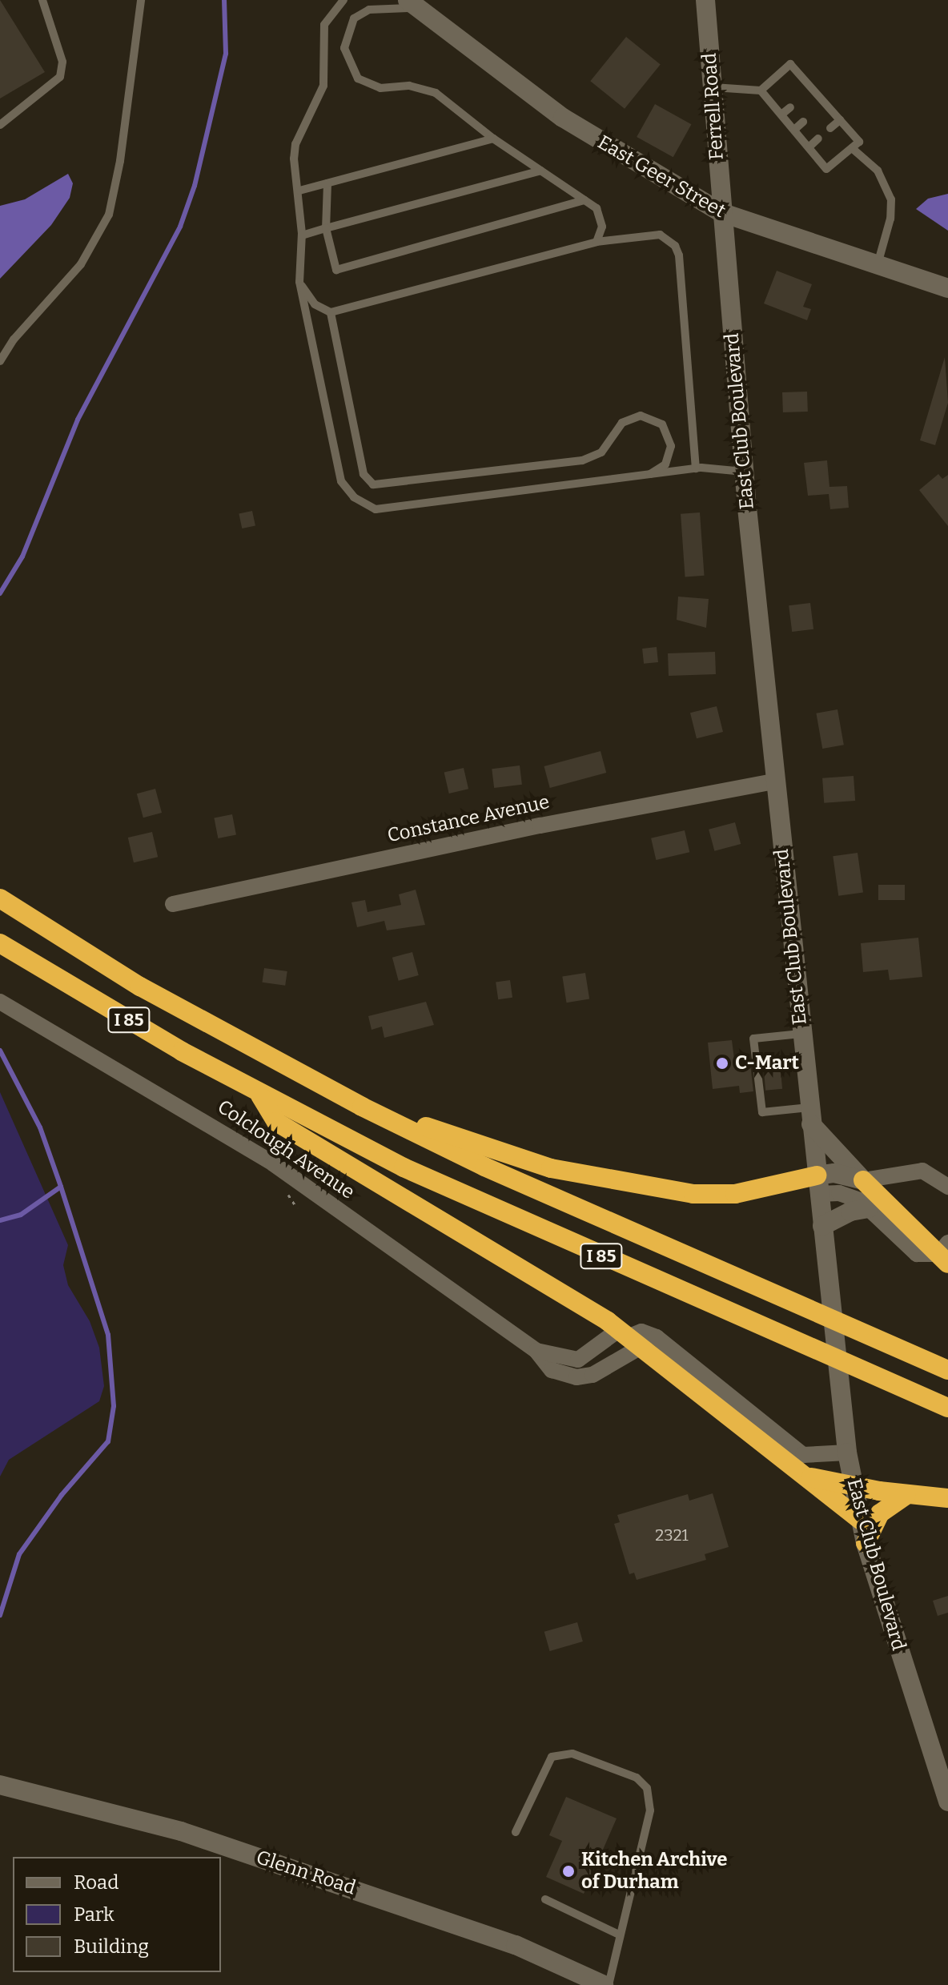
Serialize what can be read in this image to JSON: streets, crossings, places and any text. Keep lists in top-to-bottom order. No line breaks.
{"streets":{"highway":["I 85"],"street":["Ferrell Road","East Geer Street","East Club Boulevard","Constance Avenue","Colclough Avenue","Glenn Road"]},"crossings":[["Ferrell Road","East Geer Street"],["Ferrell Road","East Club Boulevard"],["East Geer Street","East Club Boulevard"],["East Club Boulevard","Constance Avenue"]],"places":["C-Mart","Kitchen Archive of Durham"],"house_numbers":["2321"],"legend":["Road","Park","Building"]}
